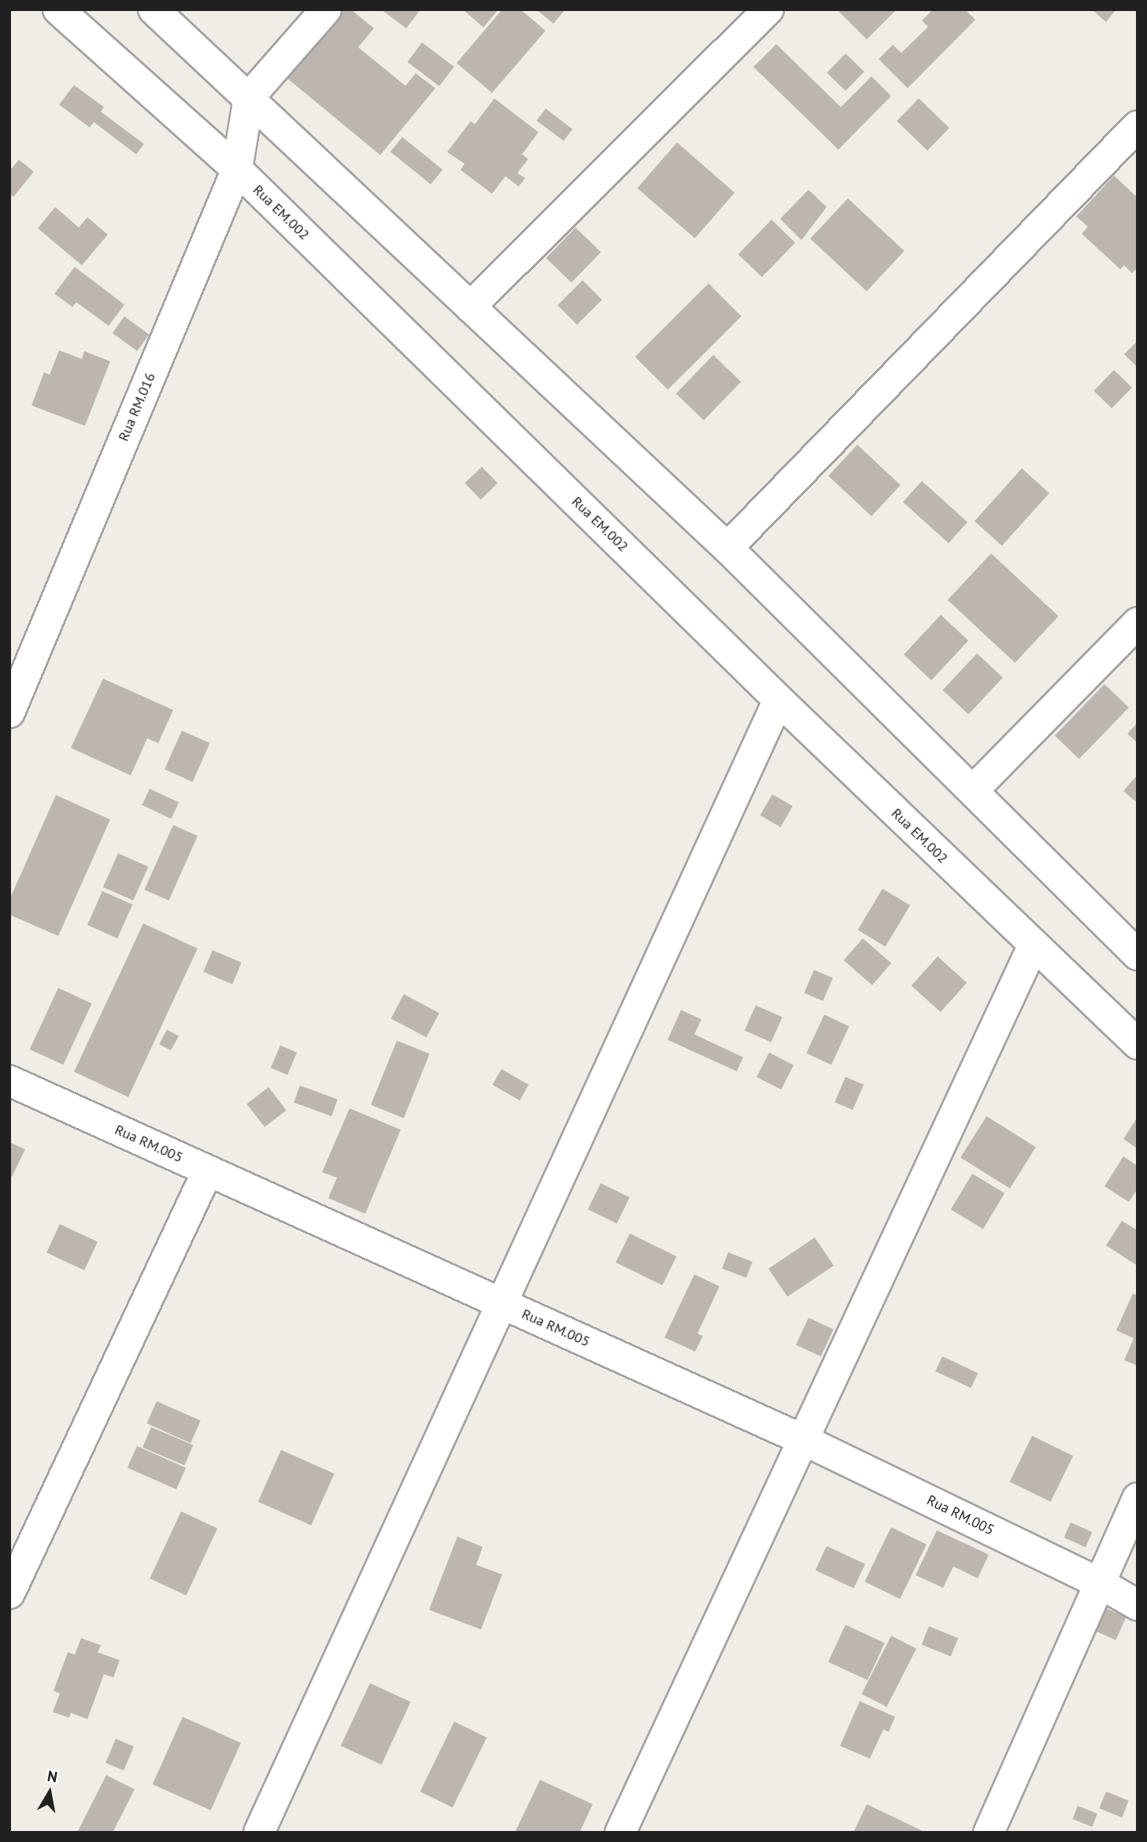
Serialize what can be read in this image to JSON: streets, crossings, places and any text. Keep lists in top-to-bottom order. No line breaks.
{"streets":{"street":["Rua EM.002","Rua RM.016","Rua RM.005"]},"crossings":[["Rua EM.002","Rua RM.016"]],"north":"top"}
